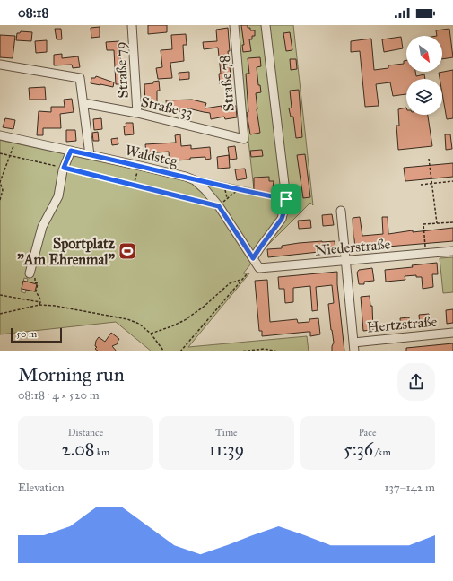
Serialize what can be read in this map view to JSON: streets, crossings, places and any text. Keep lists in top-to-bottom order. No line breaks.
{"streets":{"street":["Straße 79","Straße 78","Straße 33","Waldsteg","Niederstraße","Hertzstraße"]},"crossings":[["Straße 79","Straße 33"],["Straße 78","Straße 33"],["Waldsteg","Niederstraße"]],"places":{"sports":["Sportplatz \"Am Ehrenmal\""]},"scale_bar":"50 m","north":"bottom right","page":{"status":"08:18","scale":"50 m","heading":["Morning run","08:18 · 4 × 520 m"],"stats":[["Distance","2.08 km"],["Time","11:39"],["Pace","5:36 /km"]],"chart":["Elevation","137–142 m"]}}
